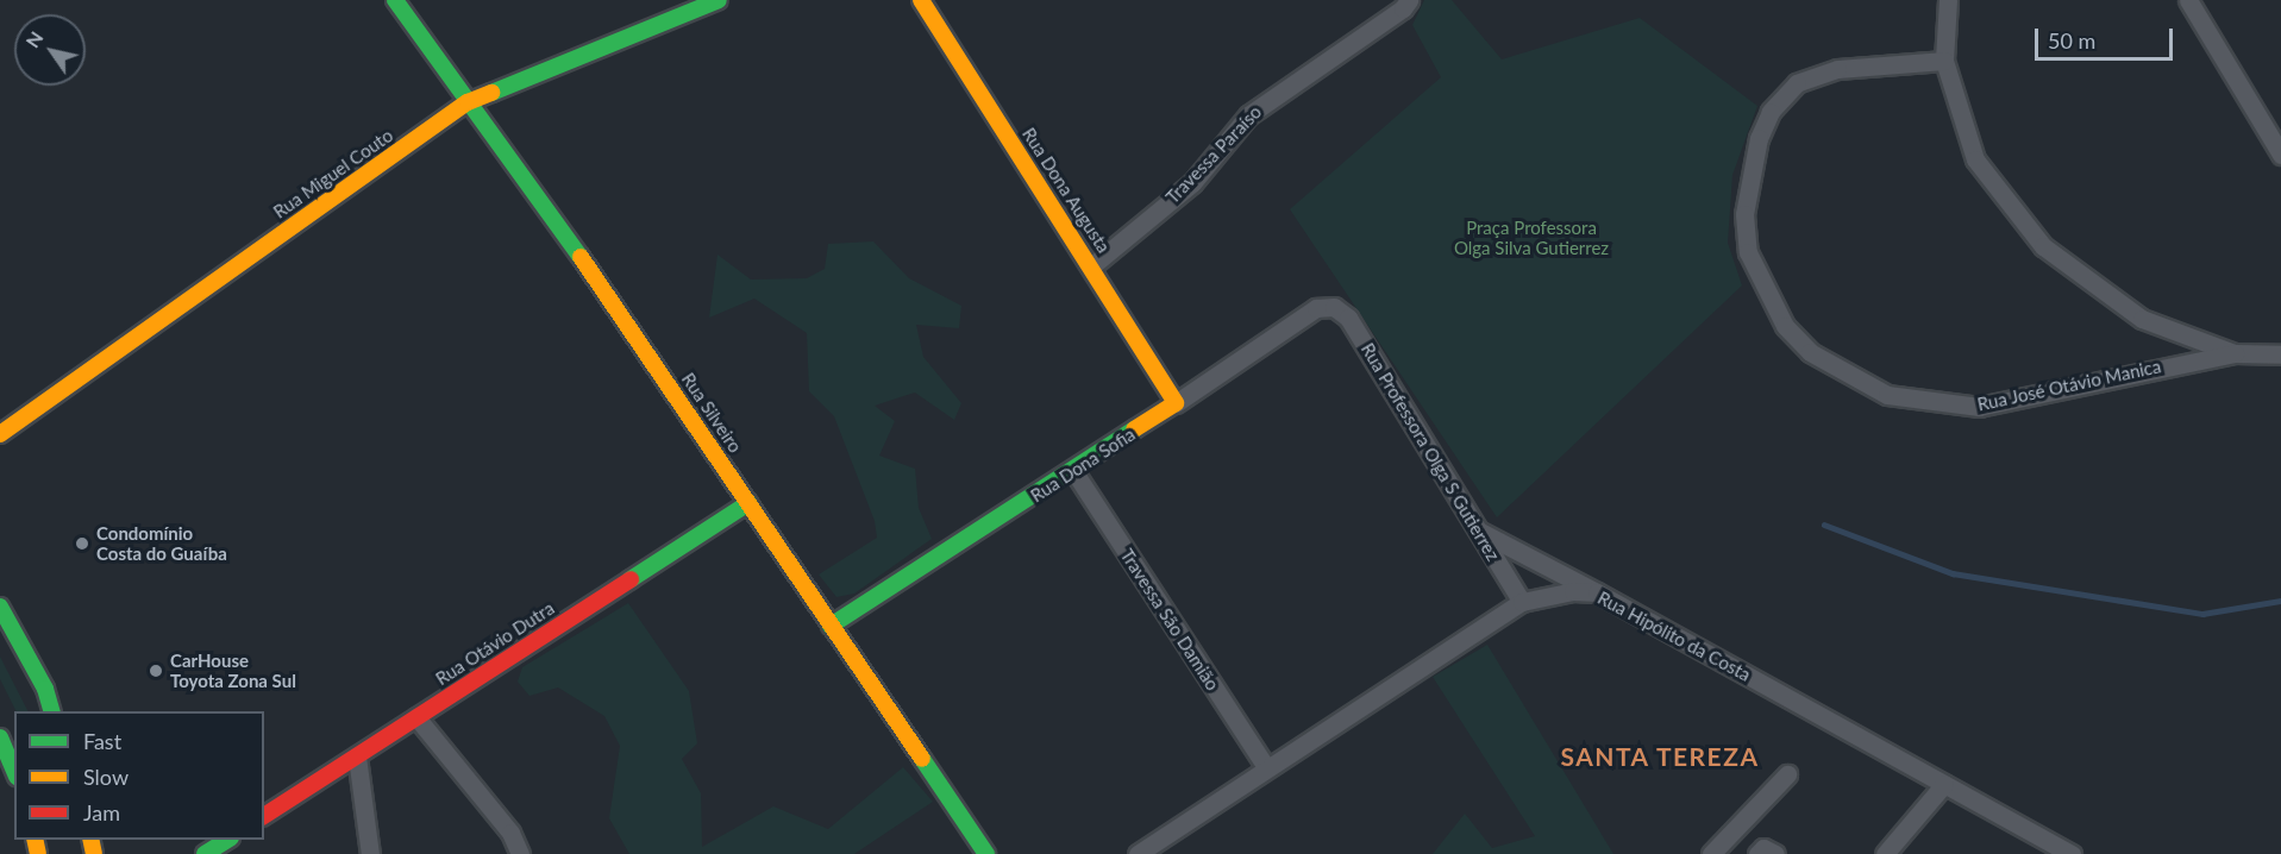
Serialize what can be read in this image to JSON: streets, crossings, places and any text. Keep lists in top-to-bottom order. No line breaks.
{"streets":{"street":["Travessa Paraíso","Rua Miguel Couto","Rua Dona Augusta","Rua José Otávio Manica","Rua Silveiro","Rua Professora Olga S Gutierrez","Rua Dona Sofia","Travessa São Damião","Rua Hipólito da Costa","Rua Otávio Dutra"]},"crossings":[["Travessa Paraíso","Rua Dona Augusta"],["Rua Miguel Couto","Rua Silveiro"],["Rua Dona Augusta","Rua Dona Sofia"],["Rua Silveiro","Rua Dona Sofia"],["Rua Silveiro","Rua Otávio Dutra"],["Rua Professora Olga S Gutierrez","Rua Dona Sofia"],["Rua Professora Olga S Gutierrez","Rua Hipólito da Costa"],["Rua Dona Sofia","Travessa São Damião"],["Travessa São Damião","Rua Hipólito da Costa"]],"districts":["SANTA TEREZA"],"parks":["Praça Professora Olga Silva Gutierrez"],"places":["Condomínio Costa do Guaíba","CarHouse Toyota Zona Sul"],"legend":["Fast","Slow","Jam"],"scale_bar":"50 m","north":"top left"}
